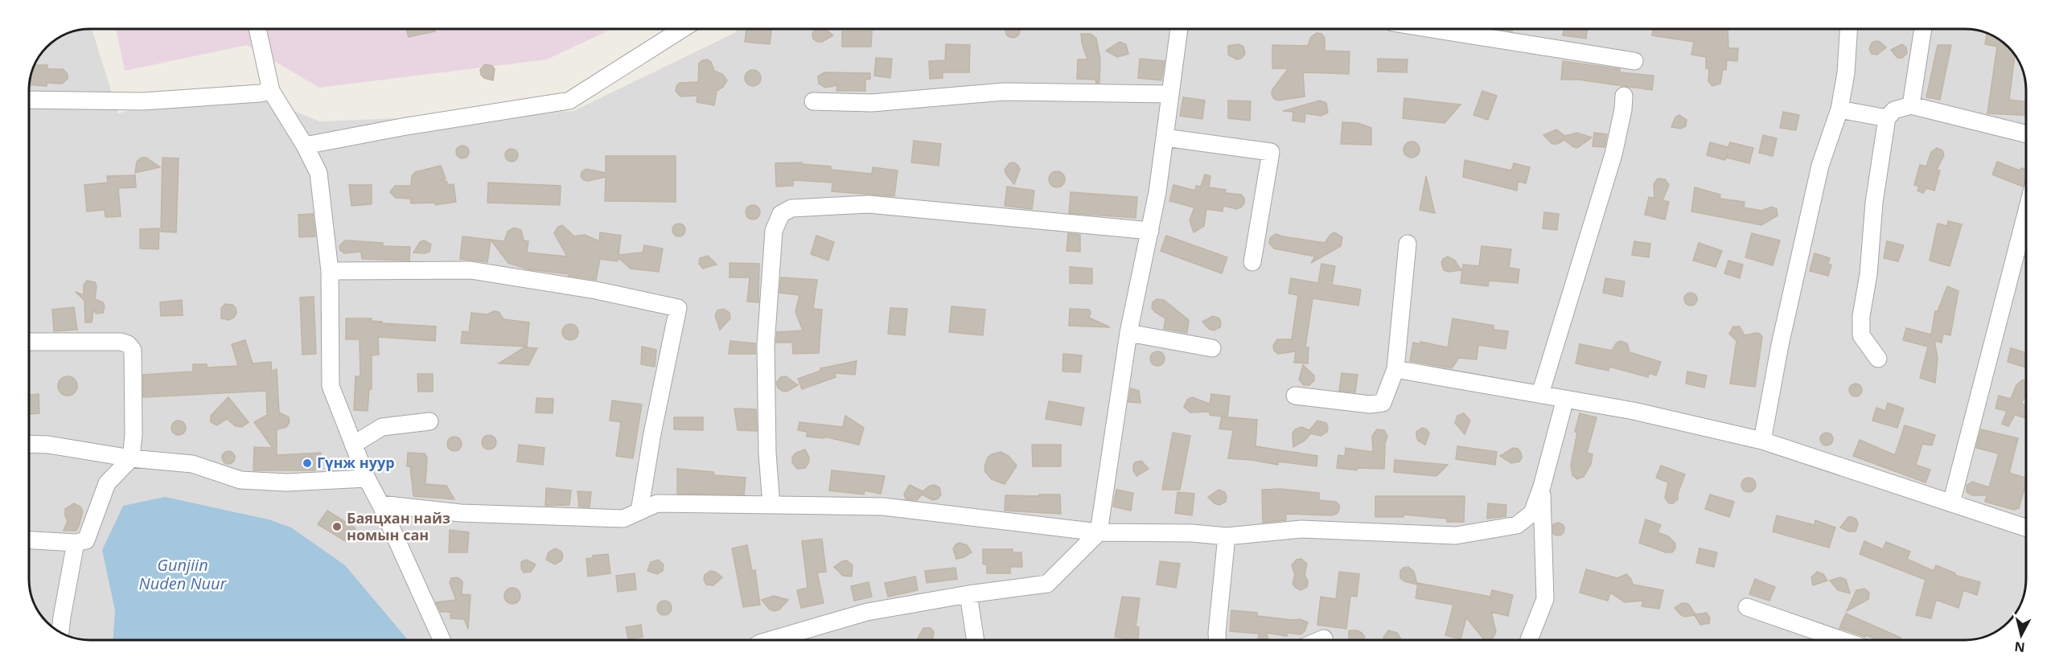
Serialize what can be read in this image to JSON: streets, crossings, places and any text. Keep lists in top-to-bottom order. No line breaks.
{"water":["Gunjiin Nuden Nuur"],"places":["Гүнж нуур","Баяцхан найз номын сан"],"north":"bottom"}
